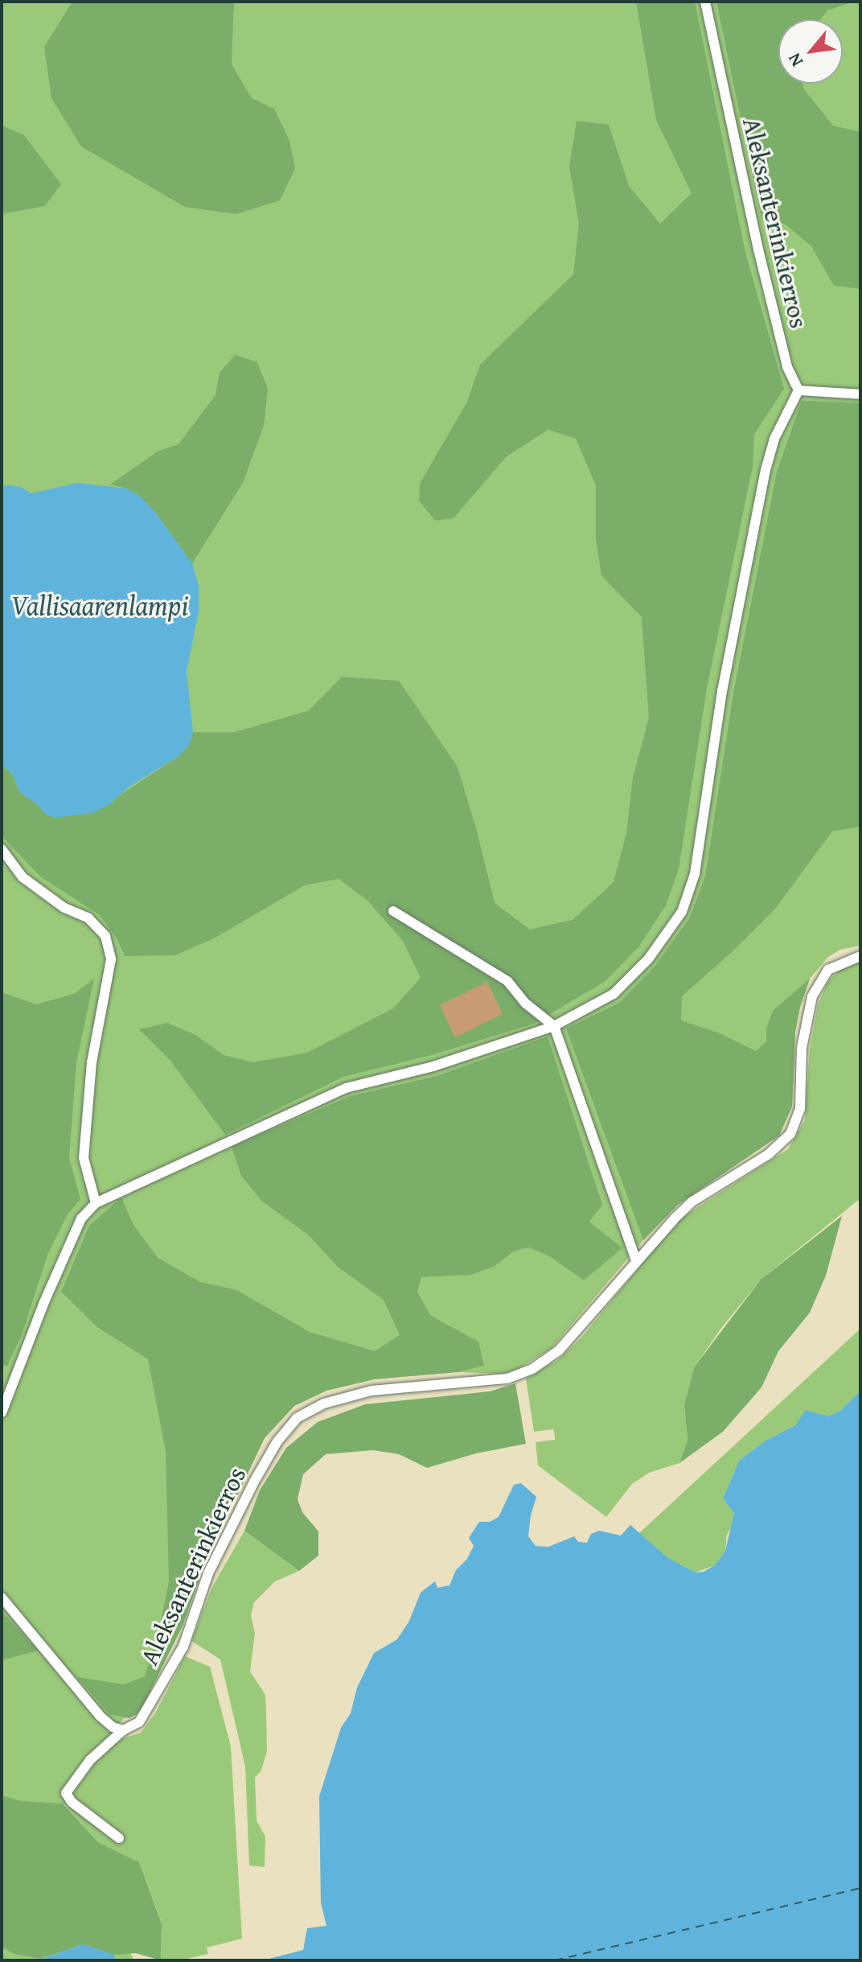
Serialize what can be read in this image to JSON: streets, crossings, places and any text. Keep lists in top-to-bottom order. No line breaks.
{"streets":{"lane":["Aleksanterinkierros"]},"water":["Vallisaarenlampi"],"north":"bottom left"}
